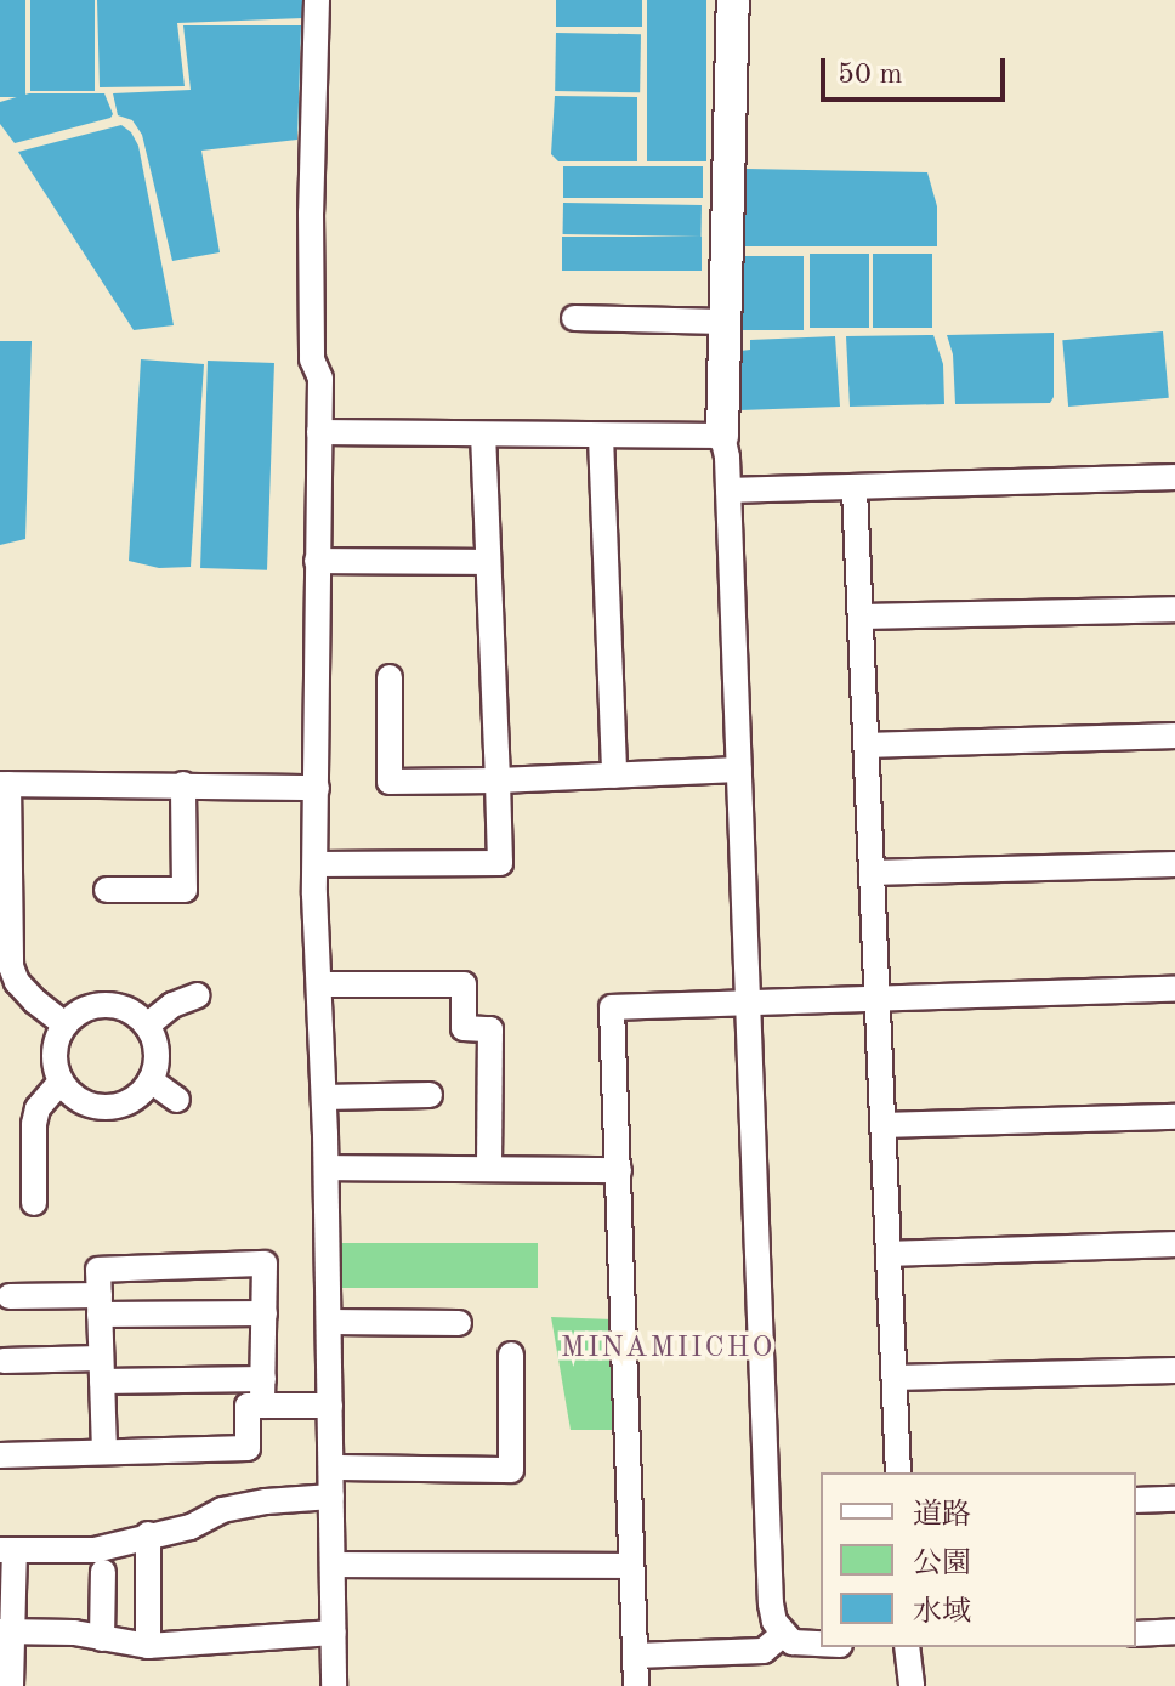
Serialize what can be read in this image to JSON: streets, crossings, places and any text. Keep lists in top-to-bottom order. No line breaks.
{"districts":["MINAMIICHO"],"legend":["道路","公園","水域"],"scale_bar":"50 m"}
